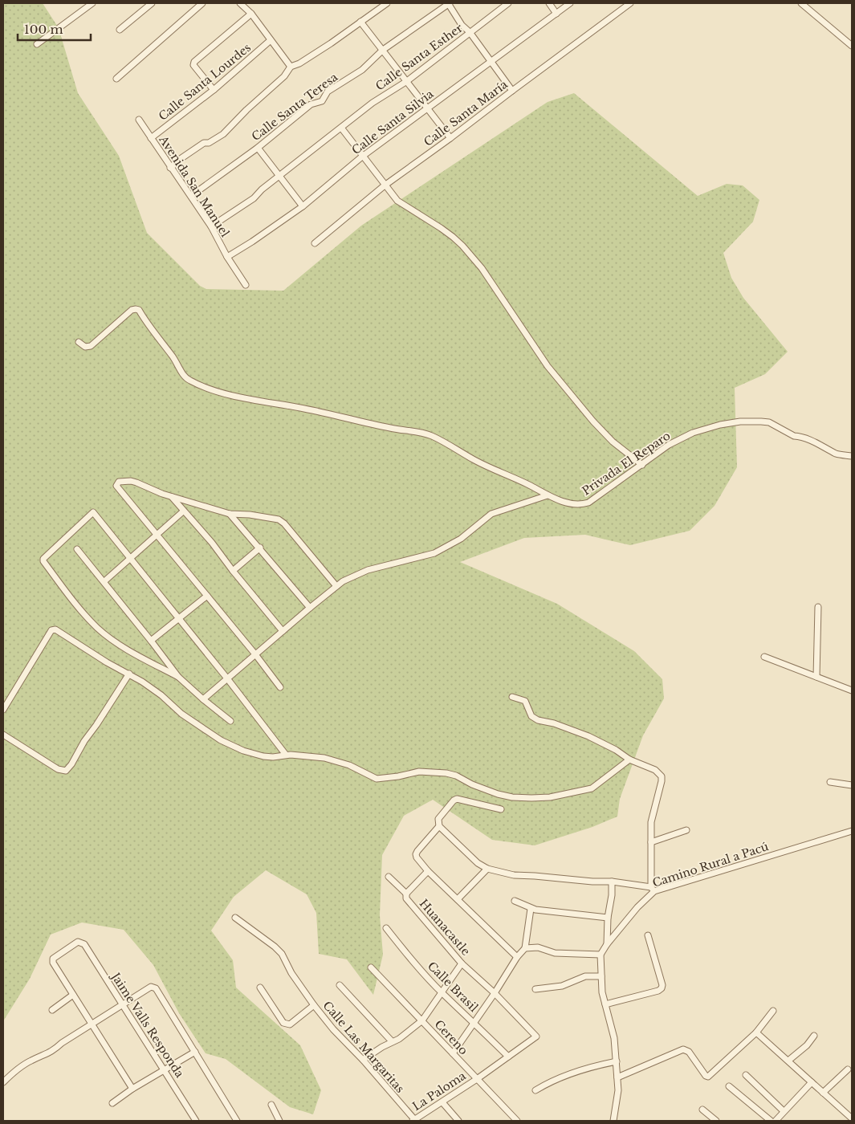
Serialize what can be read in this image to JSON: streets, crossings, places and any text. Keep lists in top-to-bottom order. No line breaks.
{"streets":{"street":["Calle Santa Esther","Calle Santa Lourdes","Calle Santa Teresa","Calle Santa María","Calle Santa Silvia","Avenida San Manuel","Privada El Reparo","Camino Rural a Pacú","Huanacastle","Calle Brasil","Jaime Valls Responda","Cereno","Calle Las Margaritas","La Paloma"]},"crossings":[["Calle Santa Esther","Avenida San Manuel"],["Calle Santa Lourdes","Avenida San Manuel"],["Calle Santa Teresa","Avenida San Manuel"],["Calle Santa Silvia","Avenida San Manuel"],["Huanacastle","La Paloma"],["Calle Brasil","La Paloma"],["Cereno","La Paloma"],["Calle Las Margaritas","La Paloma"]],"scale_bar":"100 m"}
